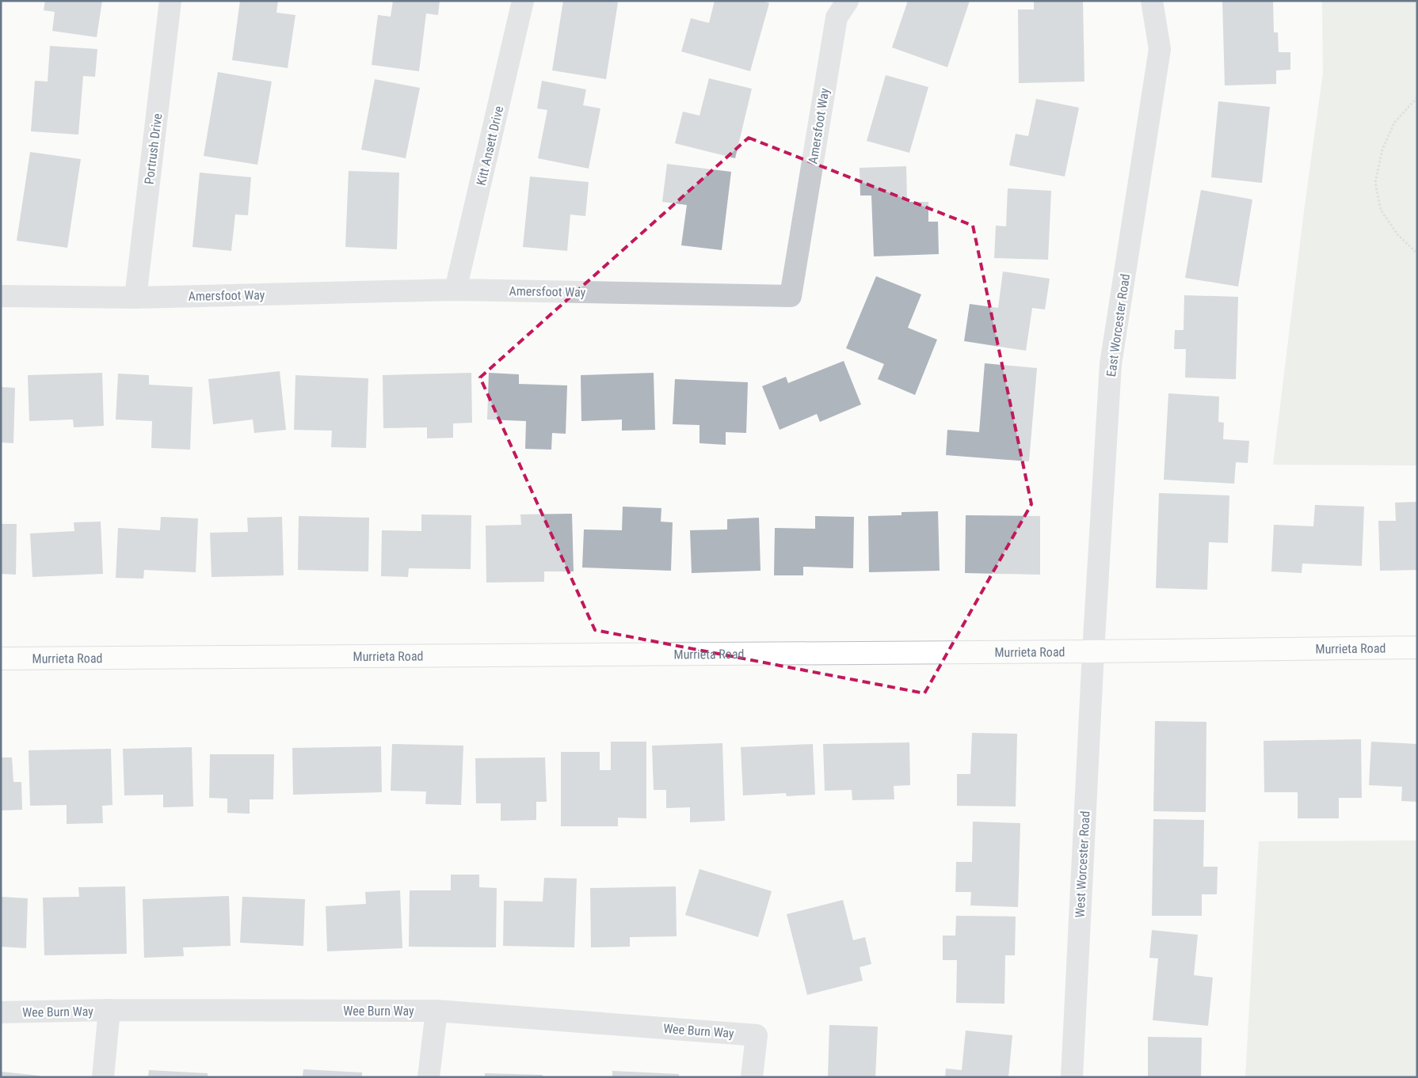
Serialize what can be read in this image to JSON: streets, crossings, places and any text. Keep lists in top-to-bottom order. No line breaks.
{"streets":{"main road":["Murrieta Road"],"street":["Amersfoot Way","Kitt Ansett Drive","Portrush Drive","East Worcester Road","West Worcester Road","Wee Burn Way"]},"crossings":[["Amersfoot Way","Kitt Ansett Drive"],["Amersfoot Way","Portrush Drive"],["East Worcester Road","Murrieta Road"],["East Worcester Road","West Worcester Road"],["Murrieta Road","West Worcester Road"]]}
